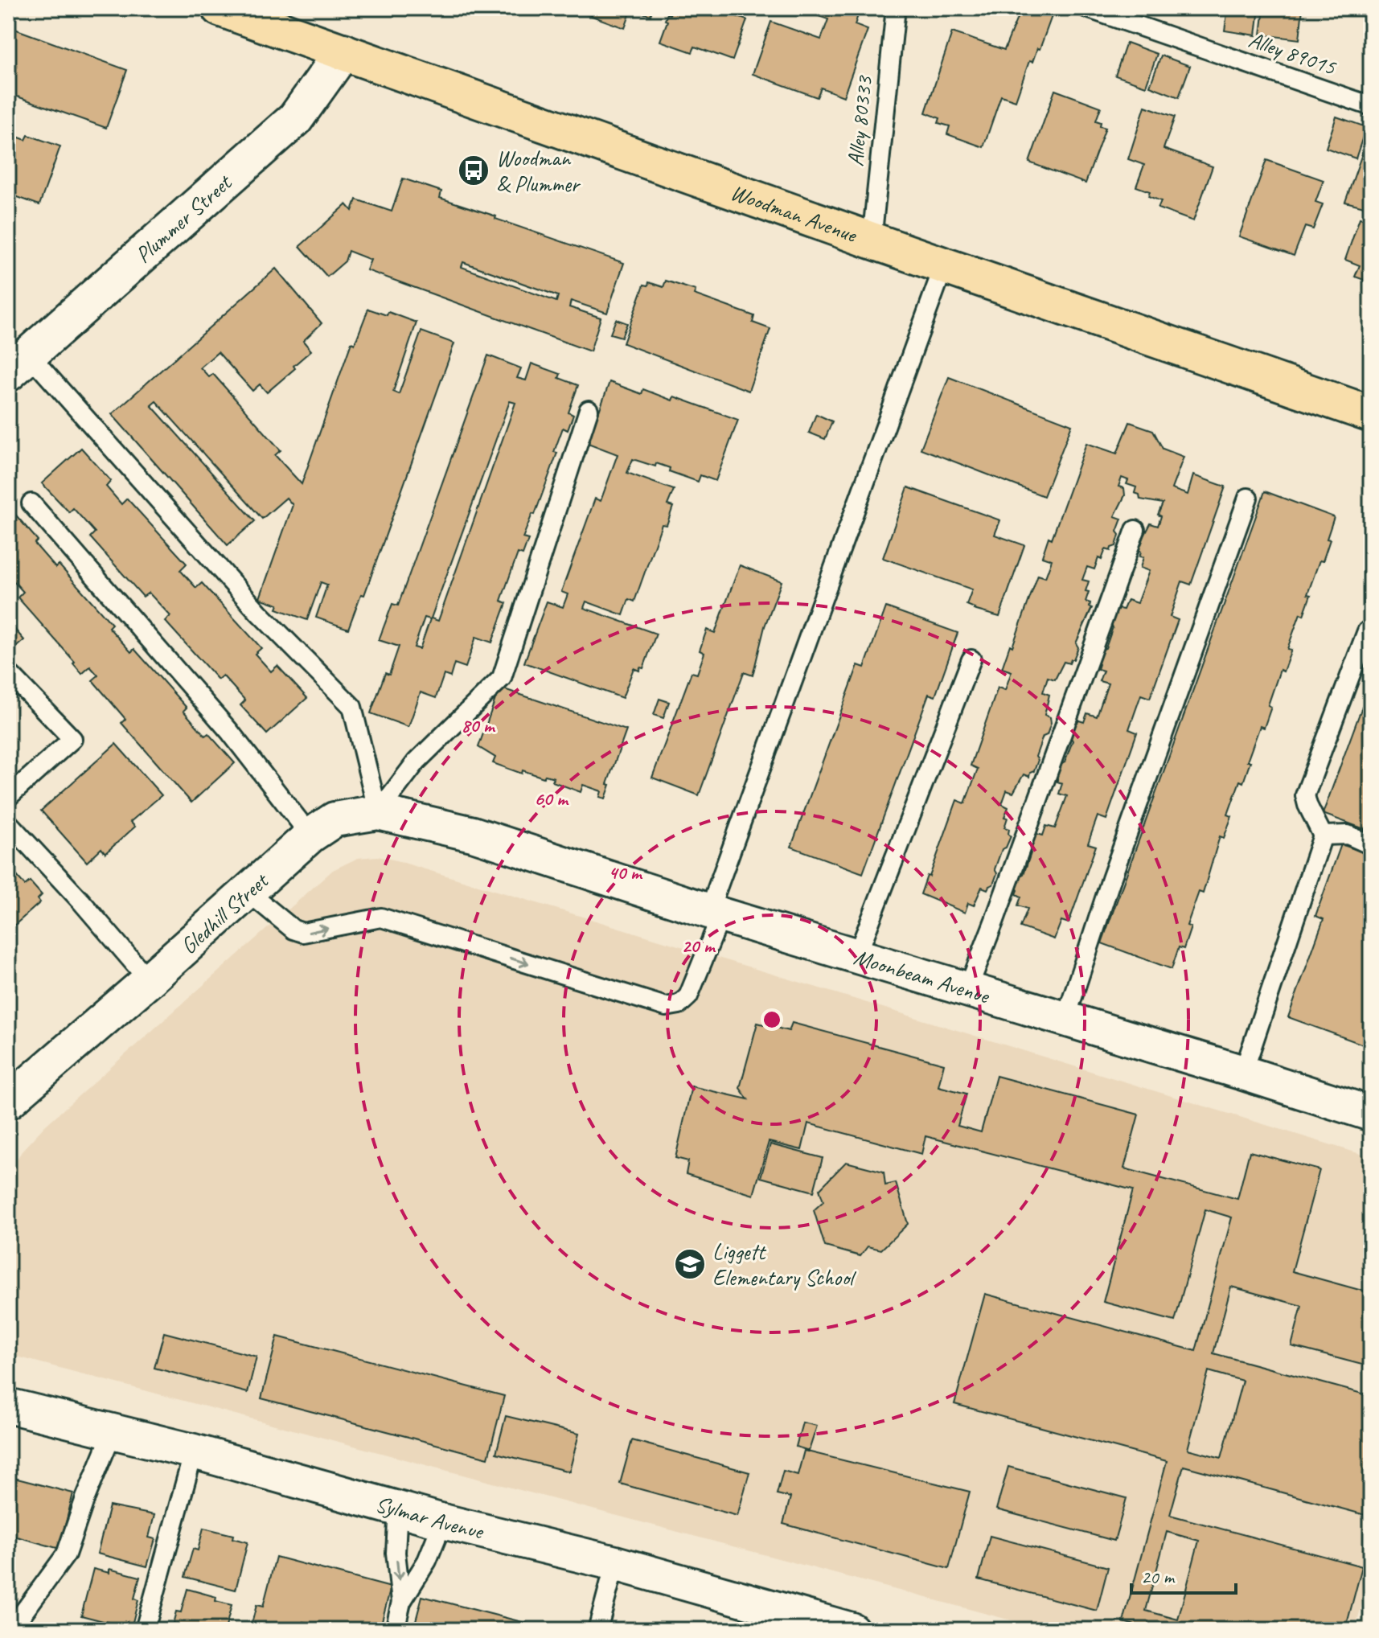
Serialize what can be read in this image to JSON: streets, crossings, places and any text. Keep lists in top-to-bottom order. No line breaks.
{"streets":{"main road":["Woodman Avenue","Plummer Street"],"street":["Gledhill Street","Moonbeam Avenue","Sylmar Avenue"],"lane":["Alley 89015","Alley 80333"]},"crossings":[["Alley 80333","Woodman Avenue"],["Woodman Avenue","Plummer Street"],["Gledhill Street","Moonbeam Avenue"]],"places":{"bus stop":["Woodman & Plummer"],"school or university":["Liggett Elementary School"]},"scale_bar":"20 m","rings":["80 m","60 m","40 m","20 m"]}
